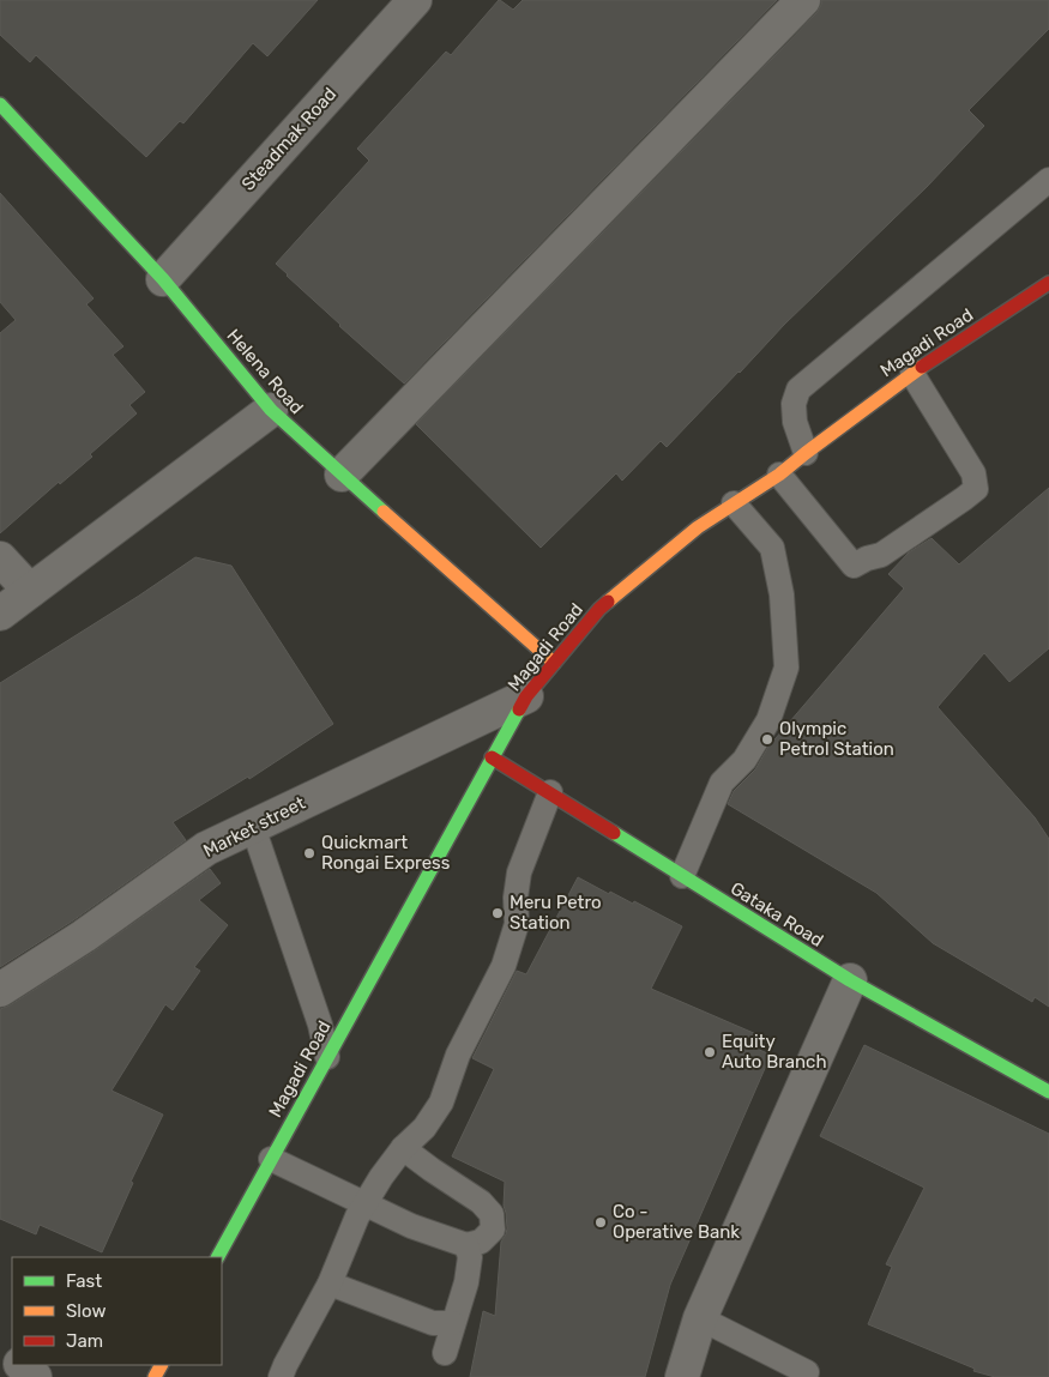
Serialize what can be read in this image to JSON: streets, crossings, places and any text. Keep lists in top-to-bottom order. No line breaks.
{"streets":{"main road":["Magadi Road","Helena Road","Gataka Road"],"street":["Steadmak Road","Market street"]},"crossings":[["Steadmak Road","Helena Road"],["Magadi Road","Helena Road"],["Magadi Road","Market street"],["Magadi Road","Gataka Road"]],"places":["Olympic Petrol Station","Quickmart Rongai Express","Meru Petro Station","Equity Auto Branch","Co - Operative Bank"],"legend":["Fast","Slow","Jam"]}
